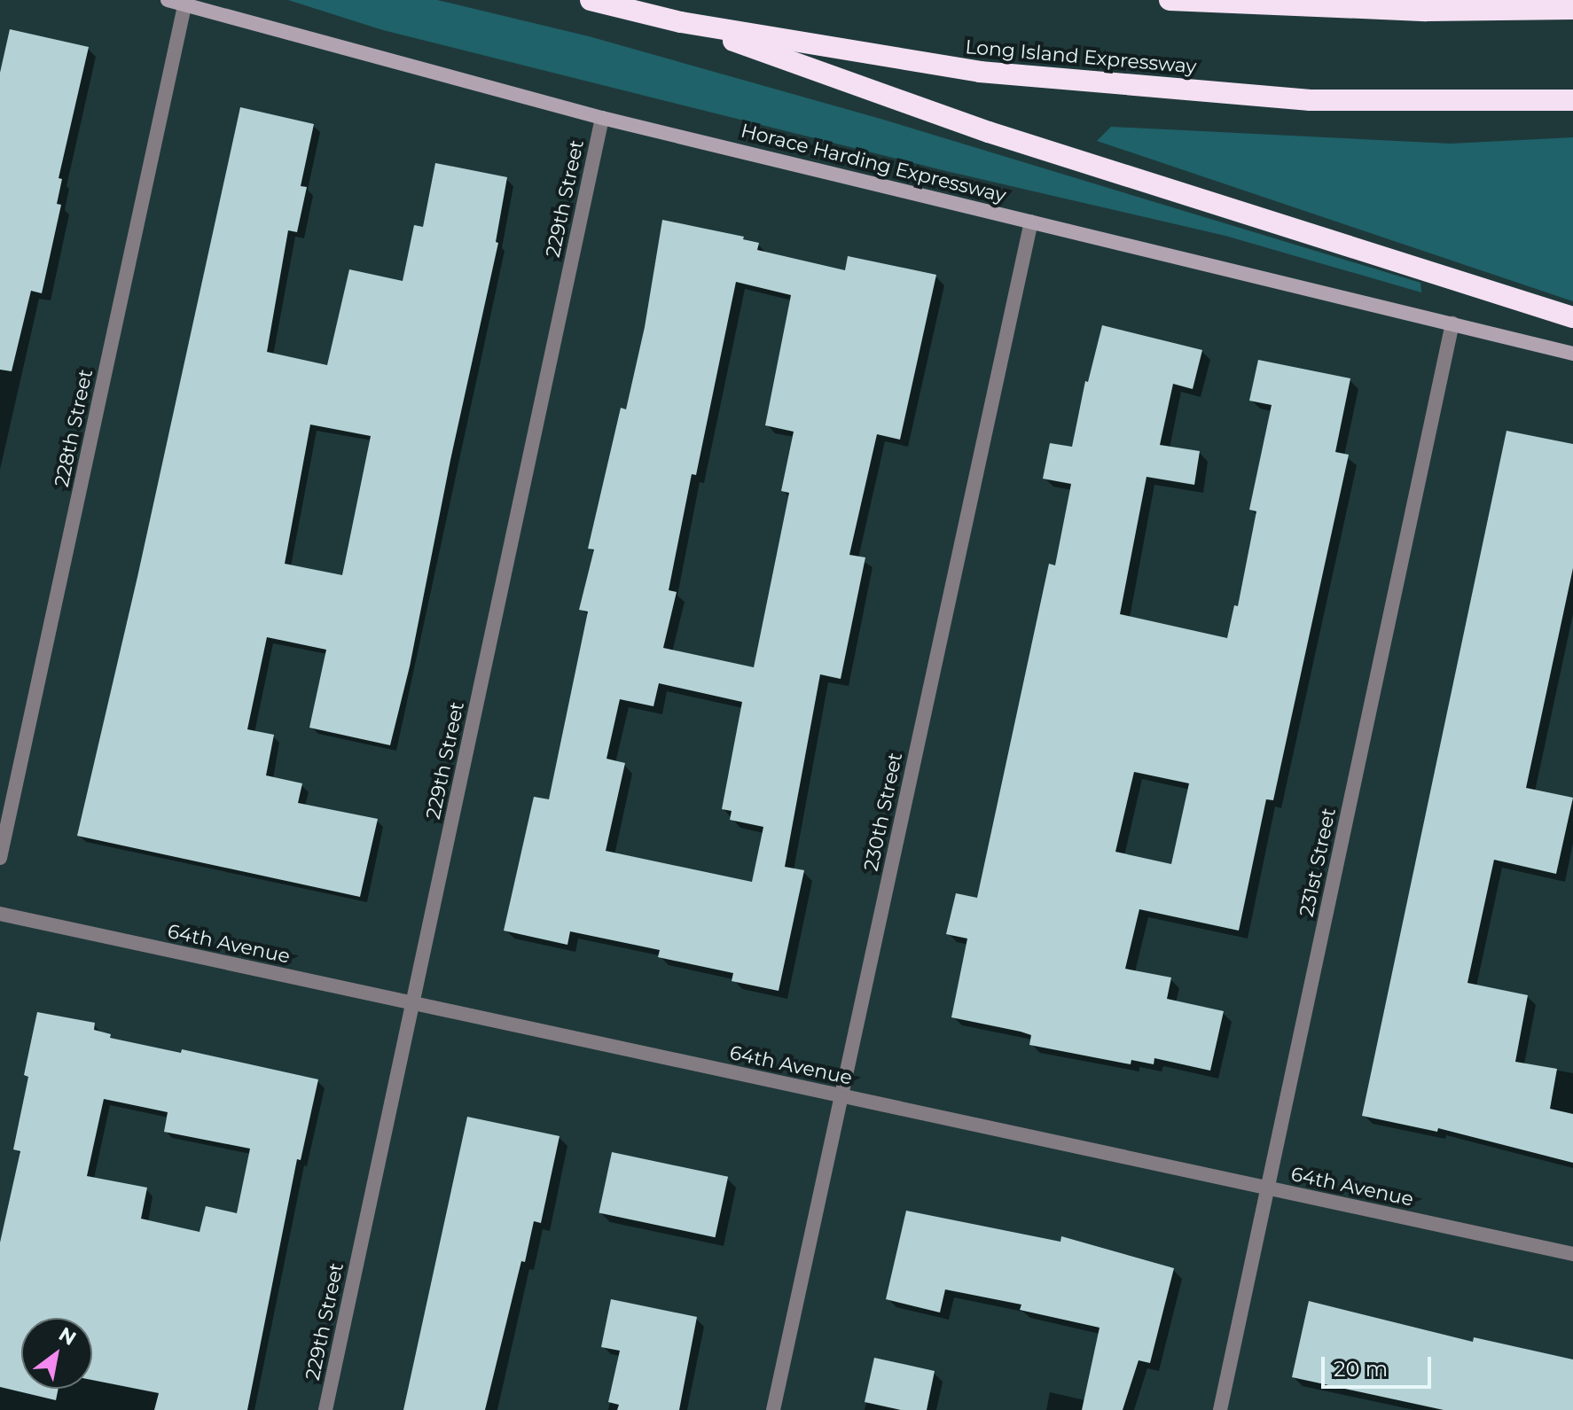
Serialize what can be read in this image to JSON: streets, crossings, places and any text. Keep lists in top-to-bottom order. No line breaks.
{"streets":{"highway":["Long Island Expressway"],"main road":["Horace Harding Expressway"],"street":["229th Street","228th Street","230th Street","231st Street","64th Avenue"]},"crossings":[["Horace Harding Expressway","229th Street"],["Horace Harding Expressway","228th Street"],["Horace Harding Expressway","230th Street"],["Horace Harding Expressway","231st Street"],["229th Street","64th Avenue"],["230th Street","64th Avenue"],["231st Street","64th Avenue"]],"scale_bar":"20 m","north":"top right"}
